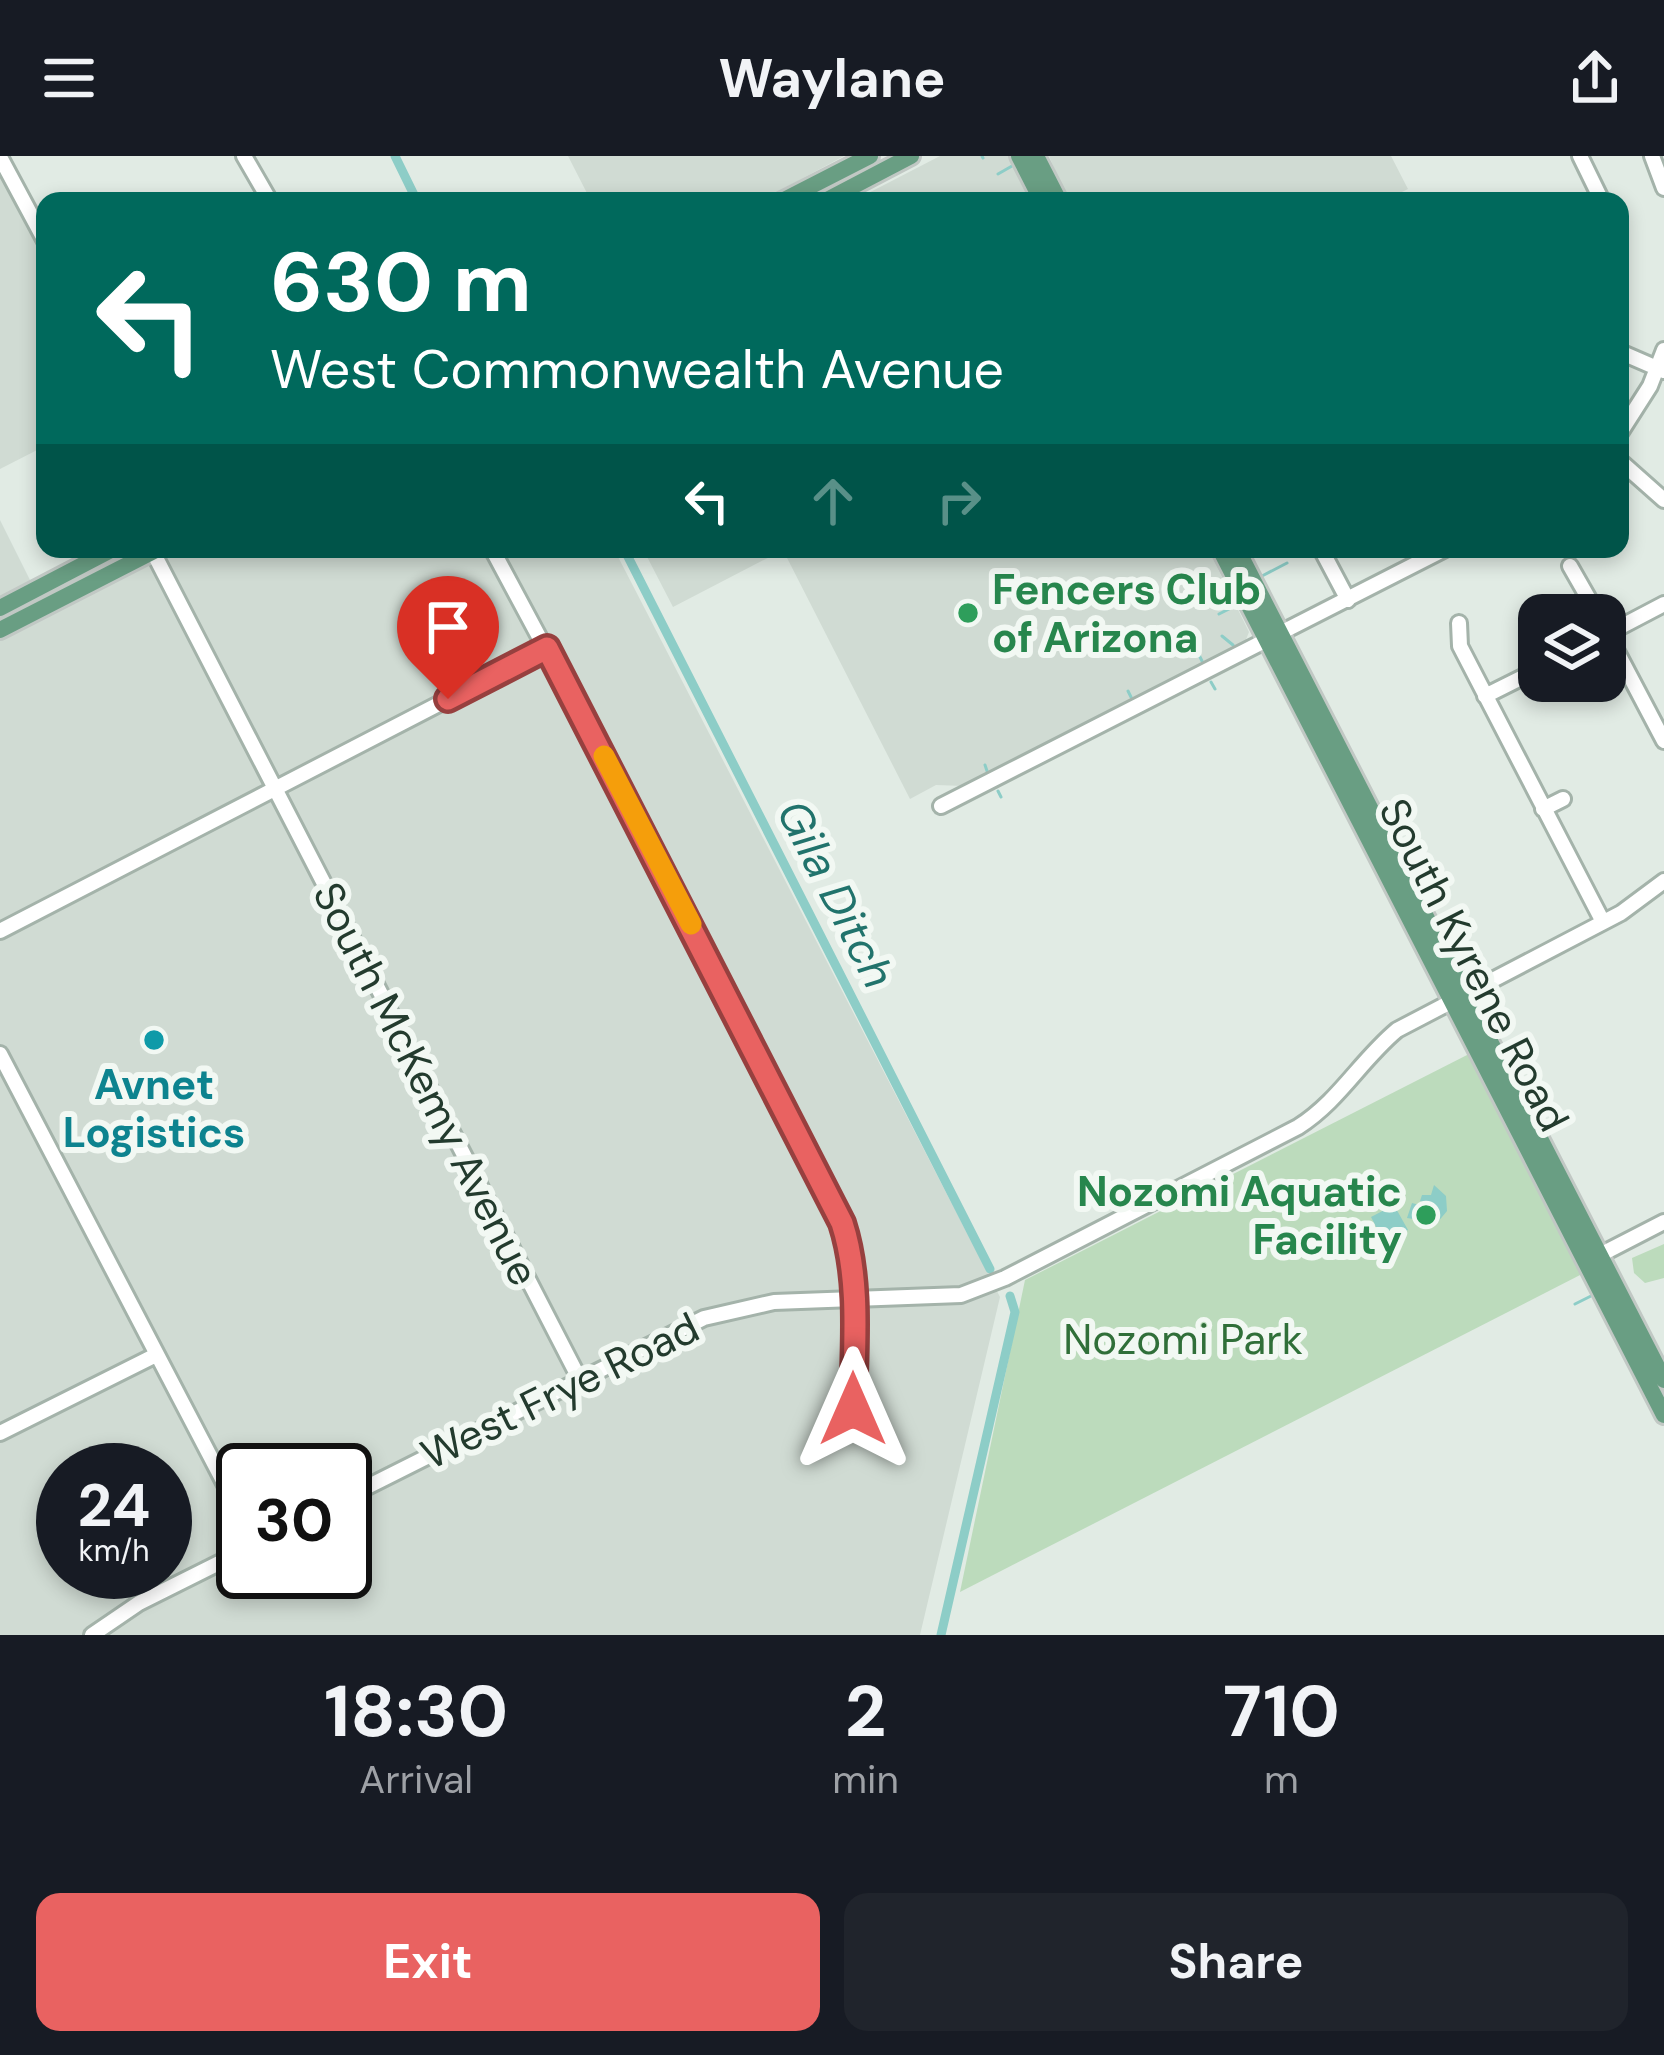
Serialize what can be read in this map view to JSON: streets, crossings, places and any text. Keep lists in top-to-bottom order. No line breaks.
{"streets":{"main road":["South Kyrene Road"],"street":["South McKemy Avenue","West Frye Road"]},"crossings":[["South Kyrene Road","West Frye Road"],["South McKemy Avenue","West Frye Road"]],"water":["Gila Ditch"],"parks":["Nozomi Park"],"places":["Fencers Club of Arizona","Avnet Logistics","Nozomi Aquatic Facility"],"page":{"header":"Waylane","turn":["630 m","West Commonwealth Avenue"],"speed":"24 km/h","limit":"30","eta":["18:30","Arrival","2","min","710","m"],"buttons":["Exit","Share"]}}
